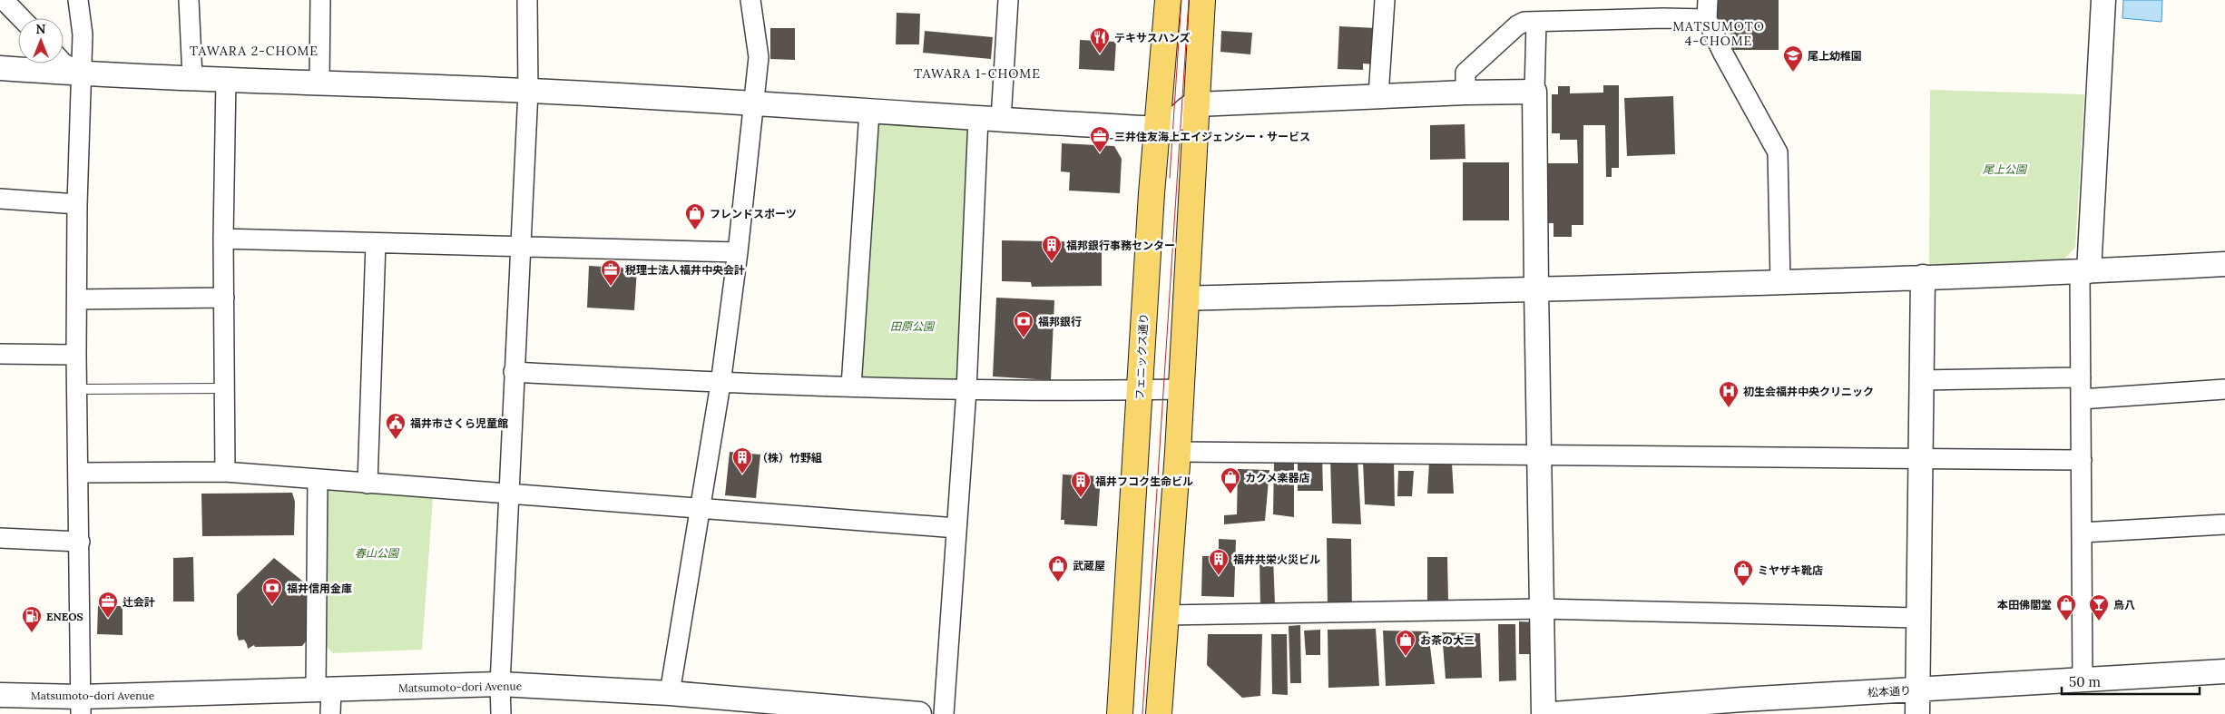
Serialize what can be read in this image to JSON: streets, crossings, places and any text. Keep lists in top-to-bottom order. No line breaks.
{"streets":{"main road":["フェニックス通り"],"street":["Matsumoto-dori Avenue","松本通り"]},"districts":["MATSUMOTO 4-CHOME","TAWARA 2-CHOME","TAWARA 1-CHOME"],"parks":["尾上公園","田原公園","春山公園"],"places":{"restaurant":["テキサスハンズ"],"school or university":["尾上幼稚園"],"office":["三井住友海上エイジェンシー・サービス","税理士法人福井中央会計","辻会計"],"shop":["フレンドスポーツ","カクメ楽器店","武蔵屋","ミヤザキ靴店","本田佛閣堂","お茶の大三"],"building":["福邦銀行事務センター","（株）竹野組","福井フコク生命ビル","福井共栄火災ビル"],"bank":["福邦銀行","福井信用金庫"],"hospital":["初生会福井中央クリニック"],"public building":["福井市さくら児童館"],"bar":["鳥八"],"fuel station":["ENEOS"]},"scale_bar":"50 m","north":"top"}
